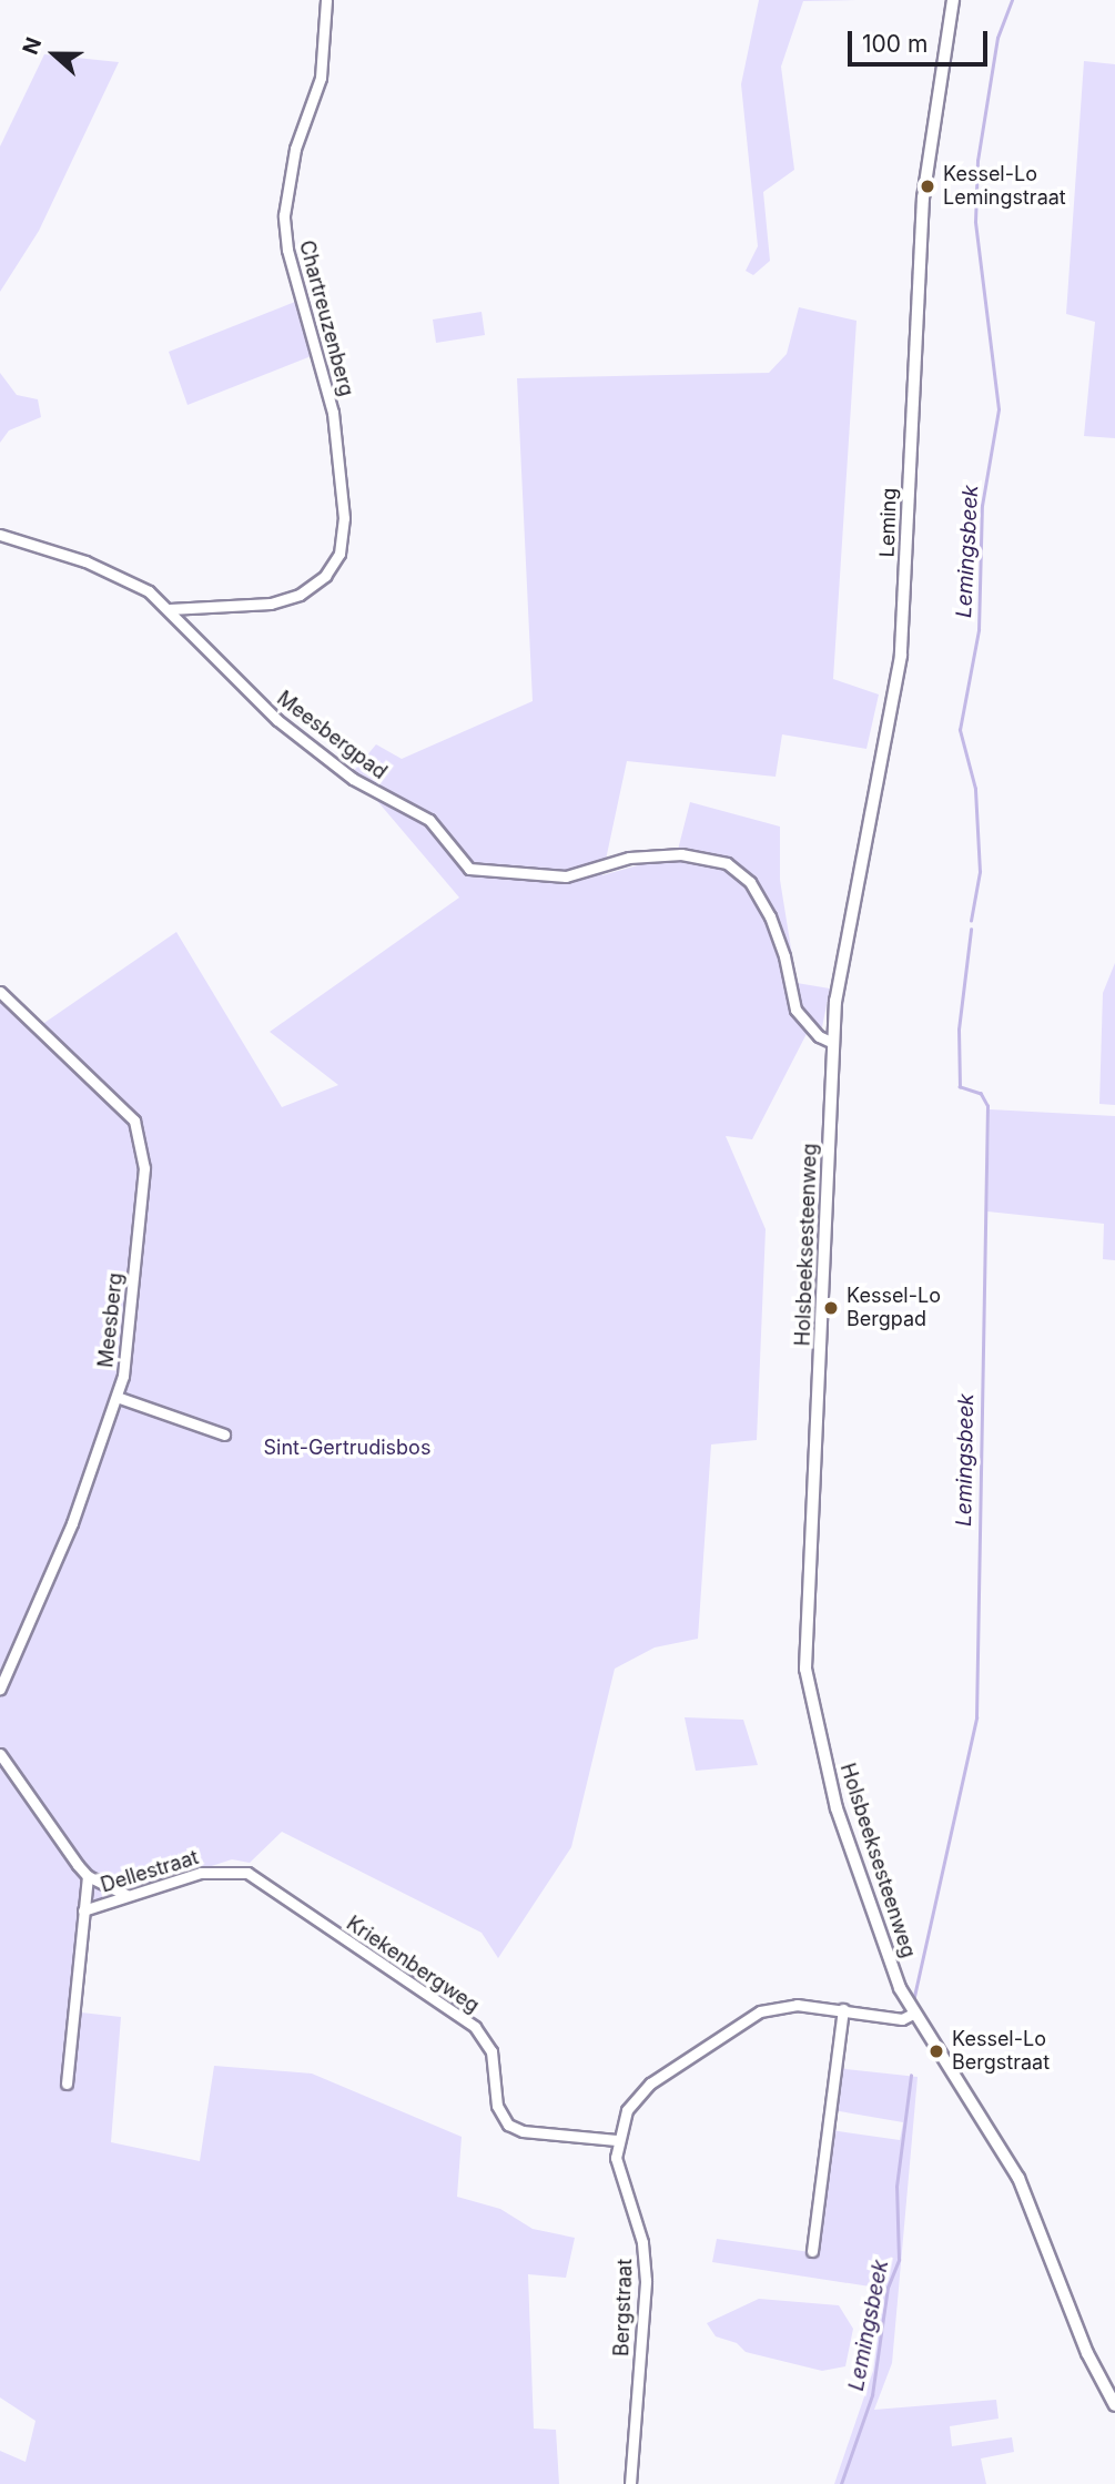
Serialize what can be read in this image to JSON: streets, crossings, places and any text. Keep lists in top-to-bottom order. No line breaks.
{"streets":{"street":["Chartreuzenberg","Leming","Meesbergpad","Holsbeeksesteenweg","Meesberg","Dellestraat","Kriekenbergweg","Bergstraat"]},"crossings":[["Chartreuzenberg","Meesbergpad"],["Leming","Meesbergpad"],["Leming","Holsbeeksesteenweg"],["Meesbergpad","Holsbeeksesteenweg"],["Holsbeeksesteenweg","Bergstraat"],["Dellestraat","Kriekenbergweg"],["Kriekenbergweg","Bergstraat"]],"water":["Lemingsbeek"],"parks":["Sint-Gertrudisbos"],"places":["Kessel-Lo Lemingstraat","Kessel-Lo Bergpad","Kessel-Lo Bergstraat"],"scale_bar":"100 m","north":"left"}
